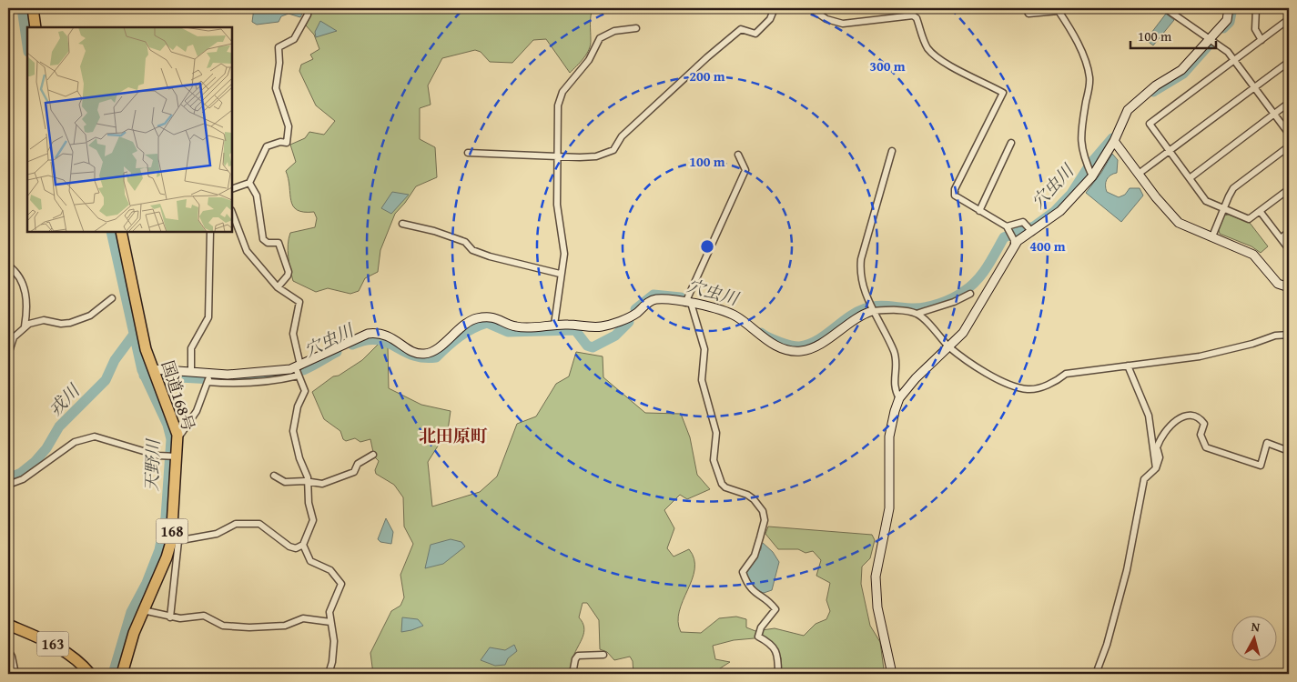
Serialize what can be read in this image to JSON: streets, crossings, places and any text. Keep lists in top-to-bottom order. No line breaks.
{"streets":{"highway":["国道168号","168","163"]},"districts":["北田原町"],"water":["穴虫川","戎川","天野川"],"scale_bar":"100 m","north":"top","rings":["300 m","200 m","100 m","400 m"]}
